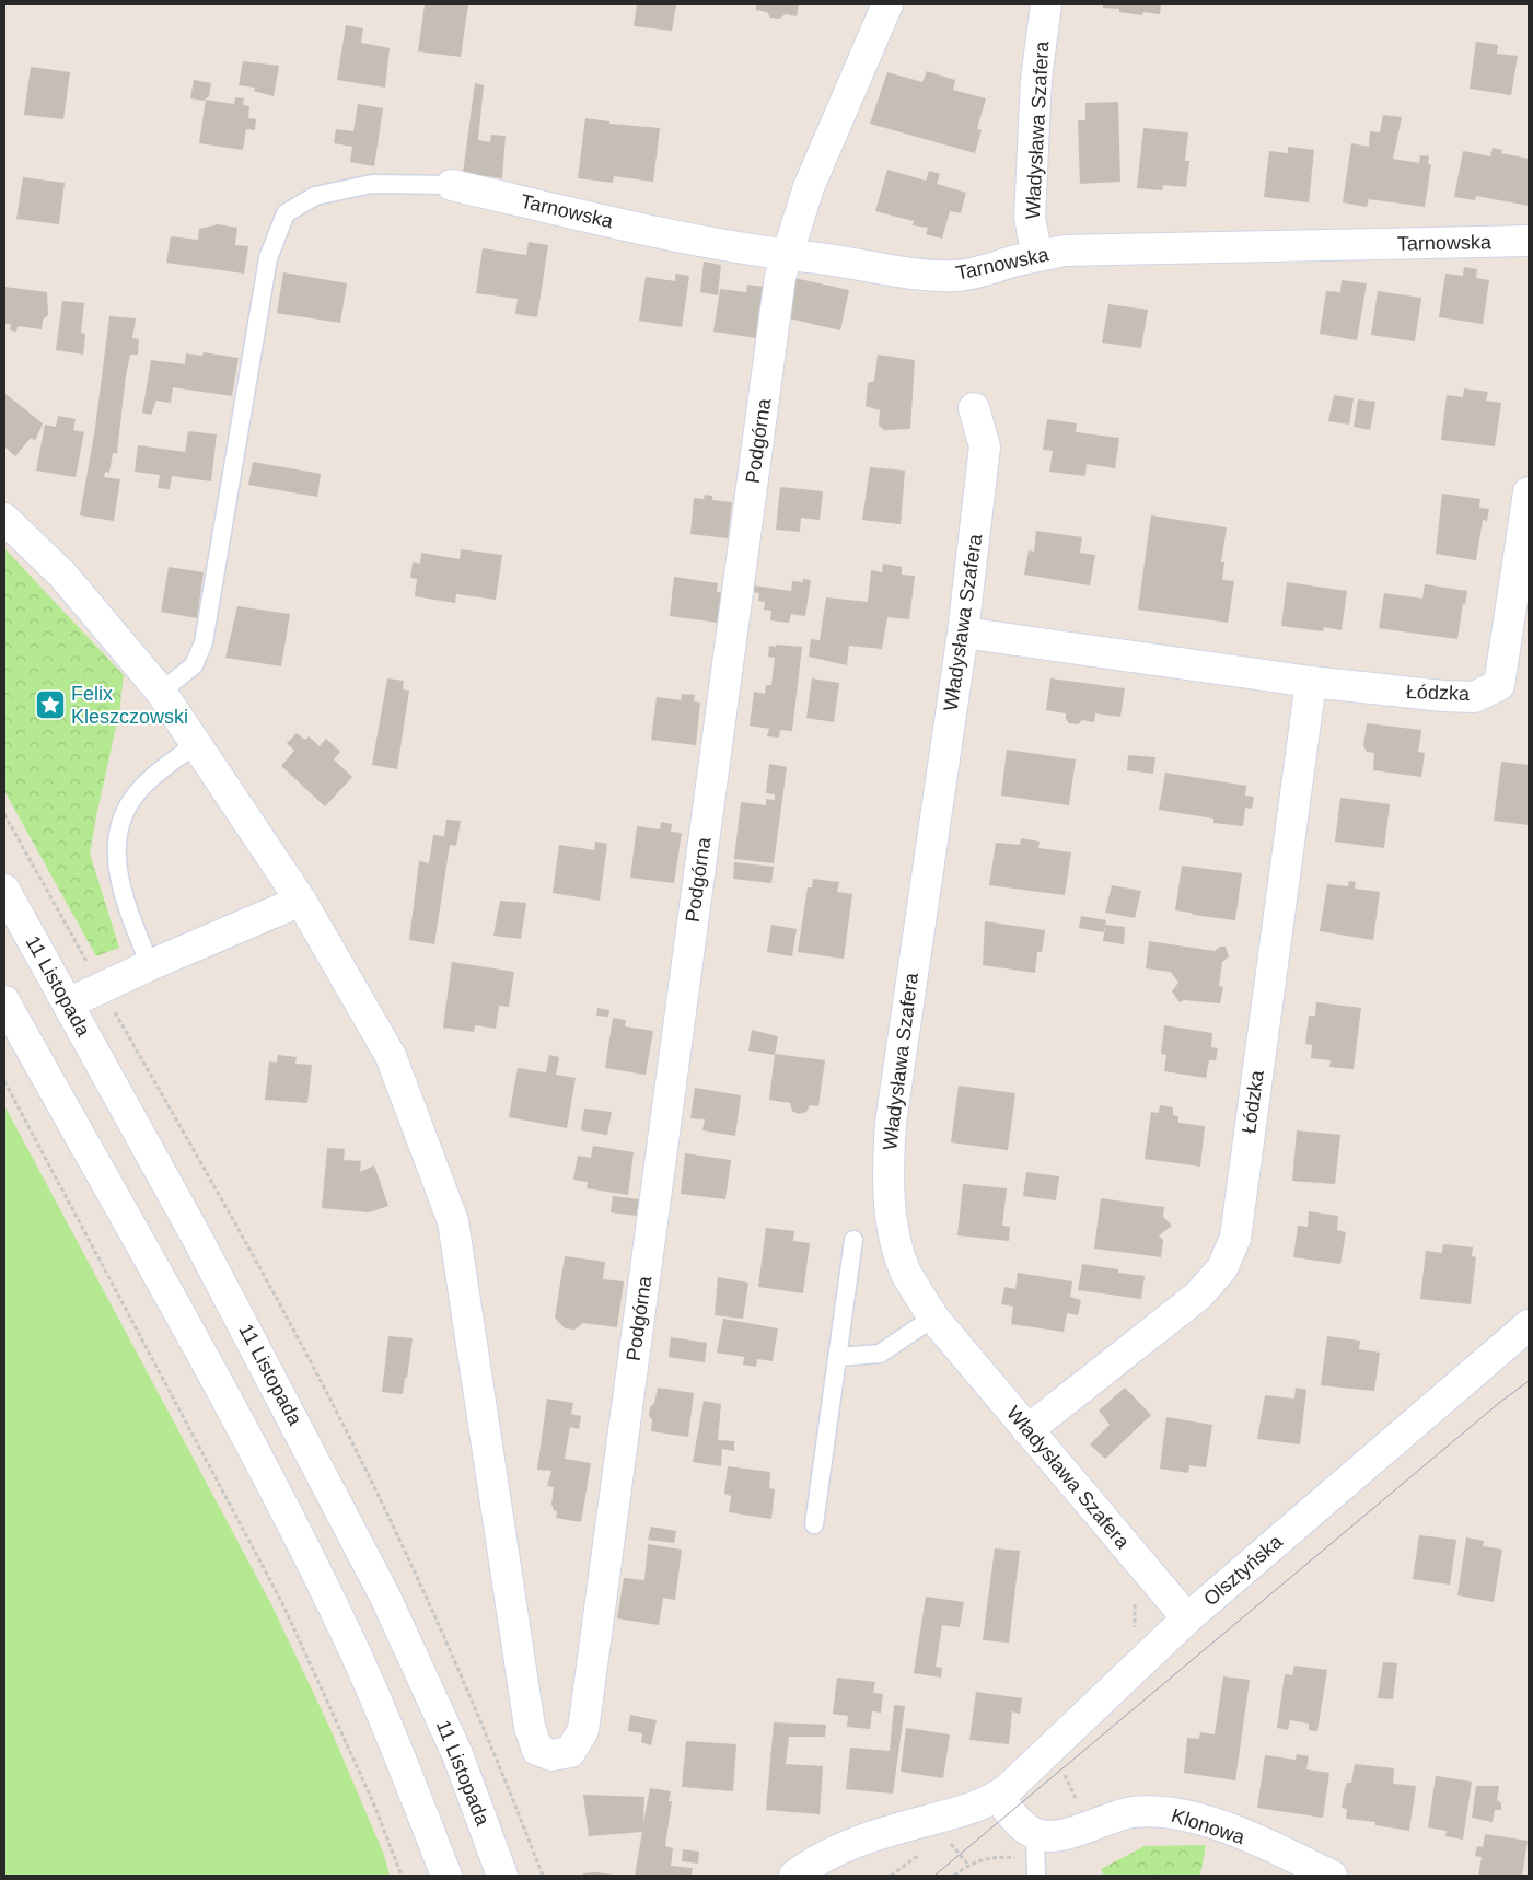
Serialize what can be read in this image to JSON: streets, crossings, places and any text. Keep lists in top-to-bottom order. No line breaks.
{"streets":{"street":["Władysława Szafera","Tarnowska","Podgórna","Łódzka","11 Listopada","Olsztyńska","Klonowa"]},"crossings":[["Władysława Szafera","Tarnowska"],["Władysława Szafera","Łódzka"],["Władysława Szafera","Olsztyńska"],["Tarnowska","Podgórna"]],"places":{"place":["Felix Kleszczowski"]}}
